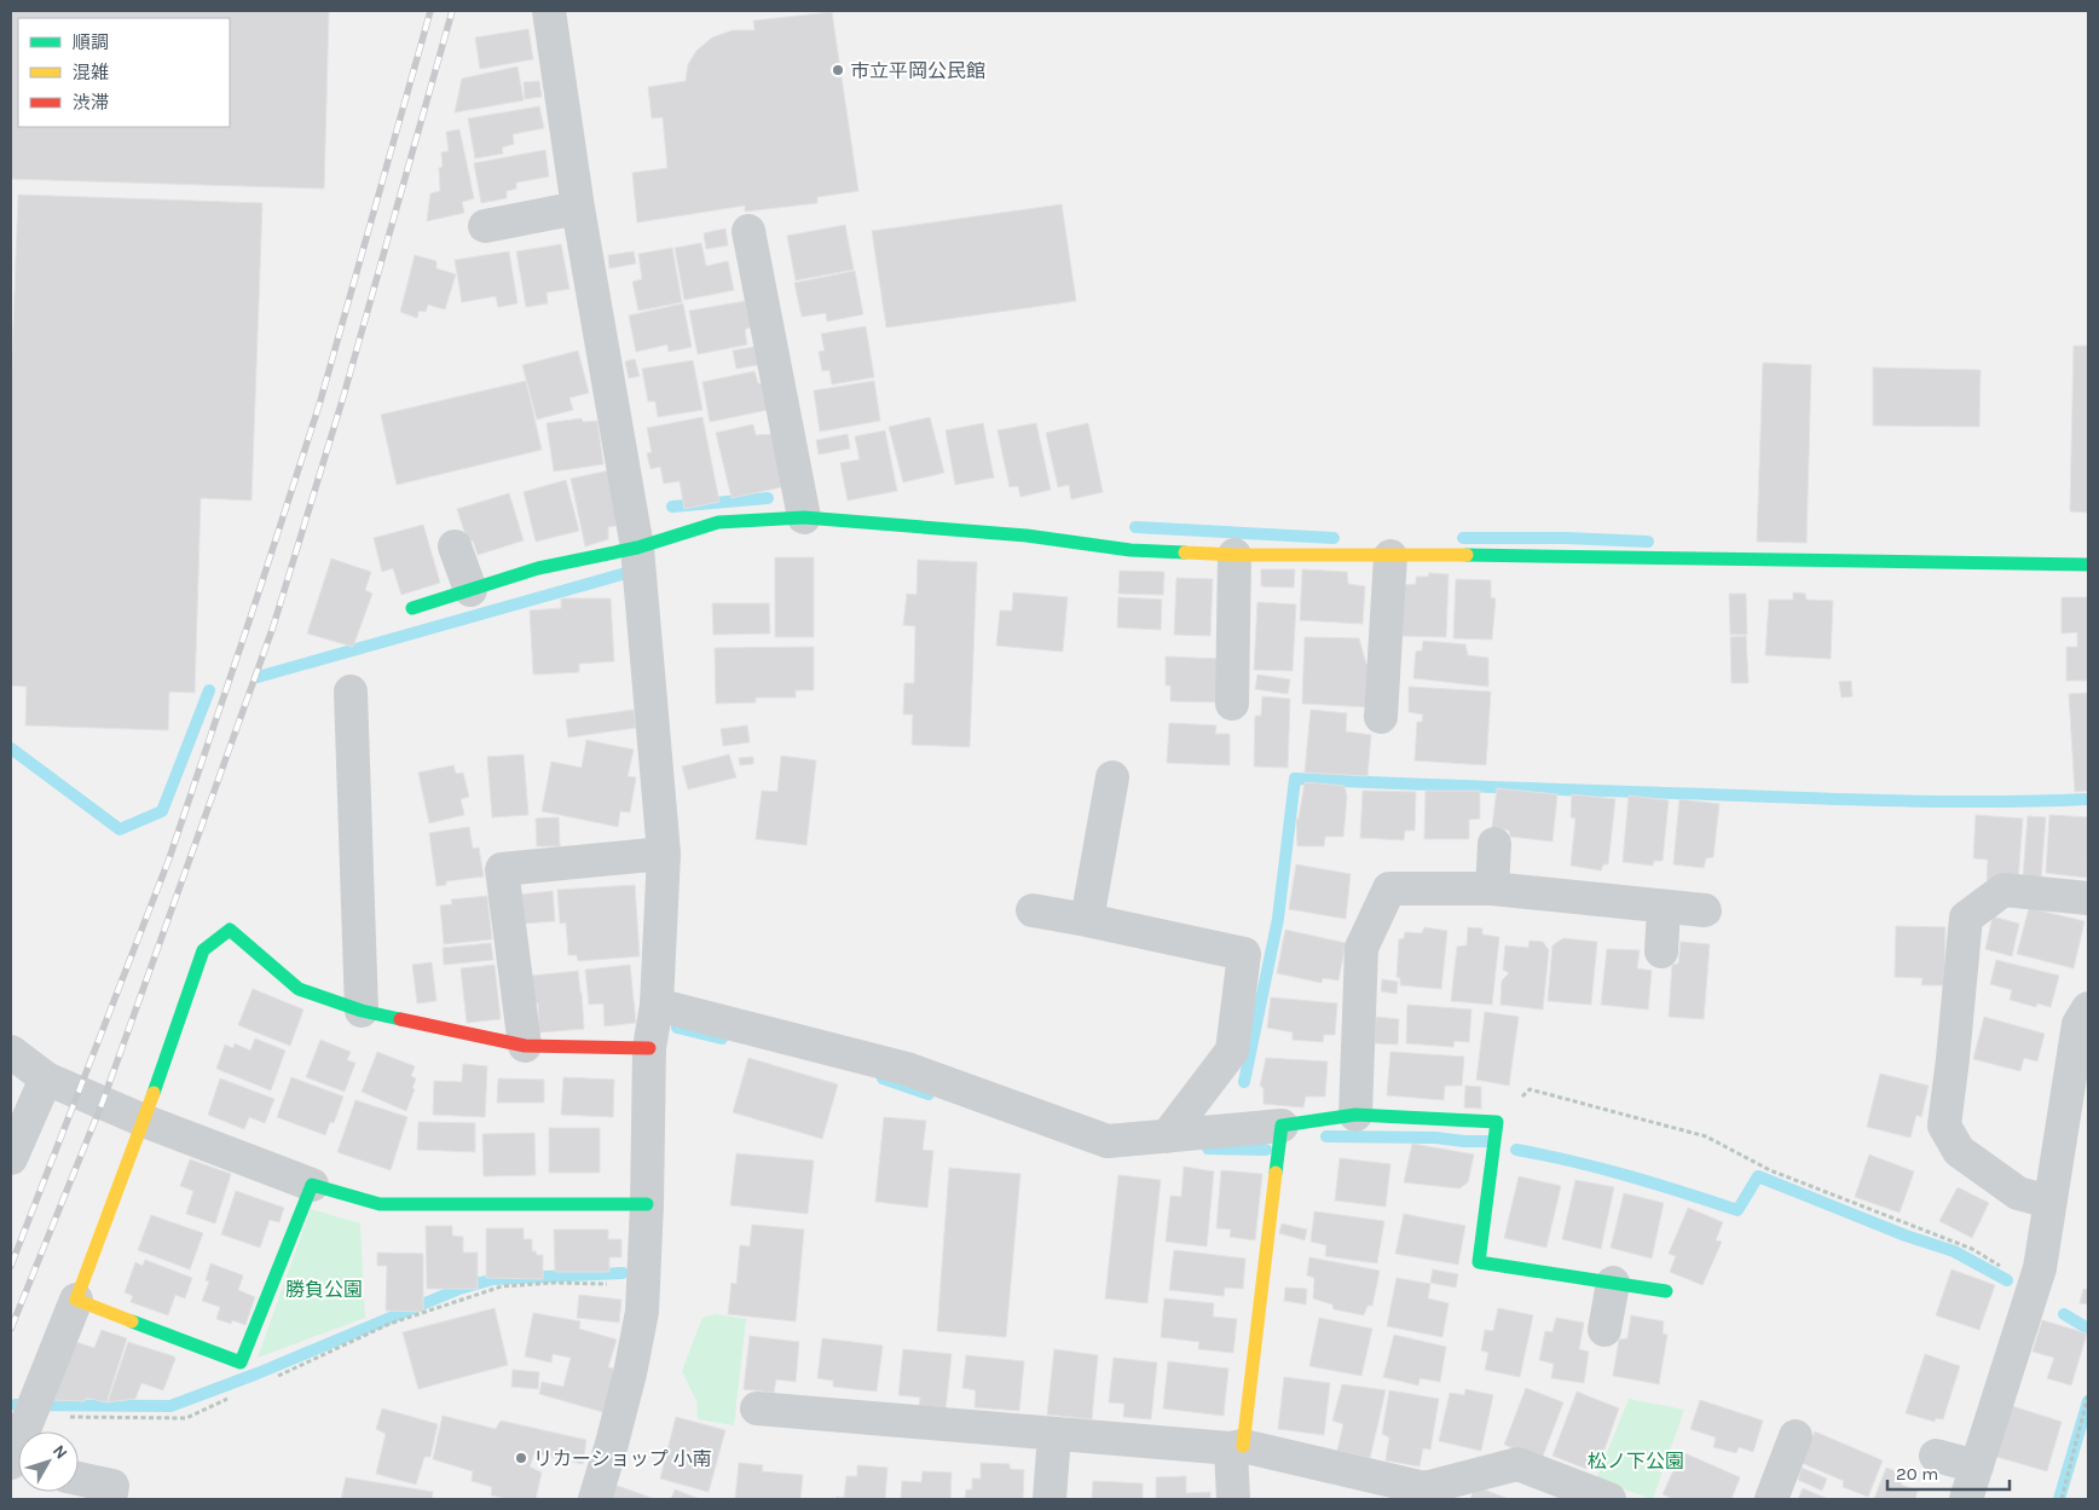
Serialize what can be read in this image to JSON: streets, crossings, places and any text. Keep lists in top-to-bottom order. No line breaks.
{"parks":["勝負公園","松ノ下公園"],"places":["市立平岡公民館","リカーショップ 小南"],"legend":["順調","混雑","渋滞"],"scale_bar":"20 m","north":"top right"}
